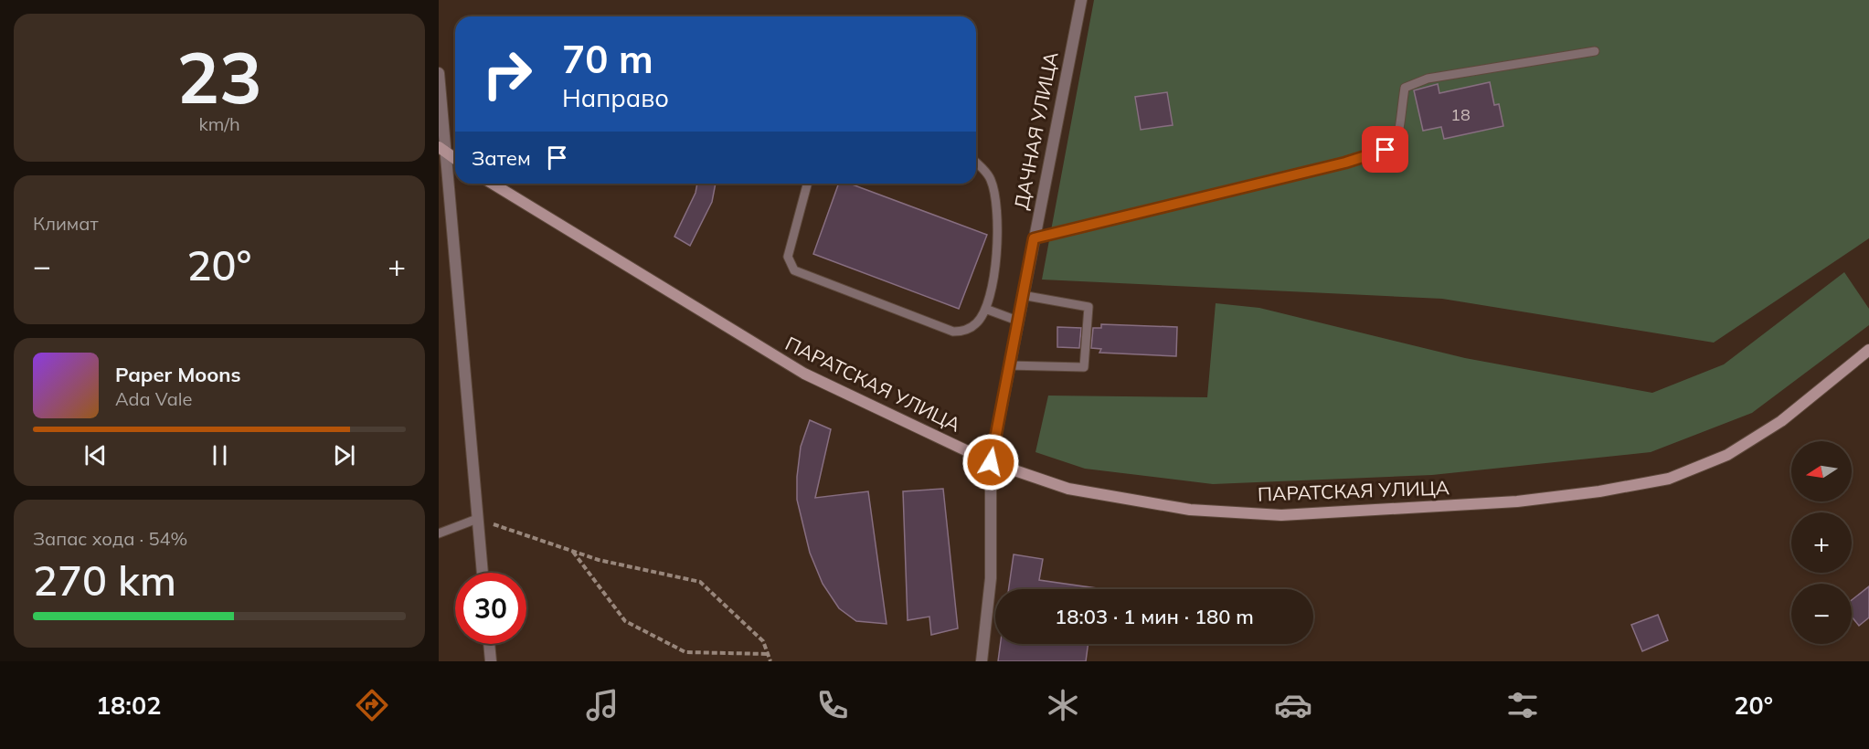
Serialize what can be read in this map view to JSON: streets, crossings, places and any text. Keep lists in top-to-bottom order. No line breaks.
{"streets":{"main road":["ПАРАТСКАЯ УЛИЦА"],"street":["ДАЧНАЯ УЛИЦА"]},"crossings":[["ДАЧНАЯ УЛИЦА","ПАРАТСКАЯ УЛИЦА"]],"house_numbers":["18"],"north":"left","page":{"tile":[["23","km/h"],"Климат",["Запас хода · 54%","270 km"]],"turn":["70 m","Направо"],"then":"Затем","heat":["−","20°","+"],"song":["Paper Moons","Ada Vale"],"map_buttons":["+","−"],"limit":"30","trip":"18:03 · 1 мин · 180 m","tabs":["18:02","20°"]}}
